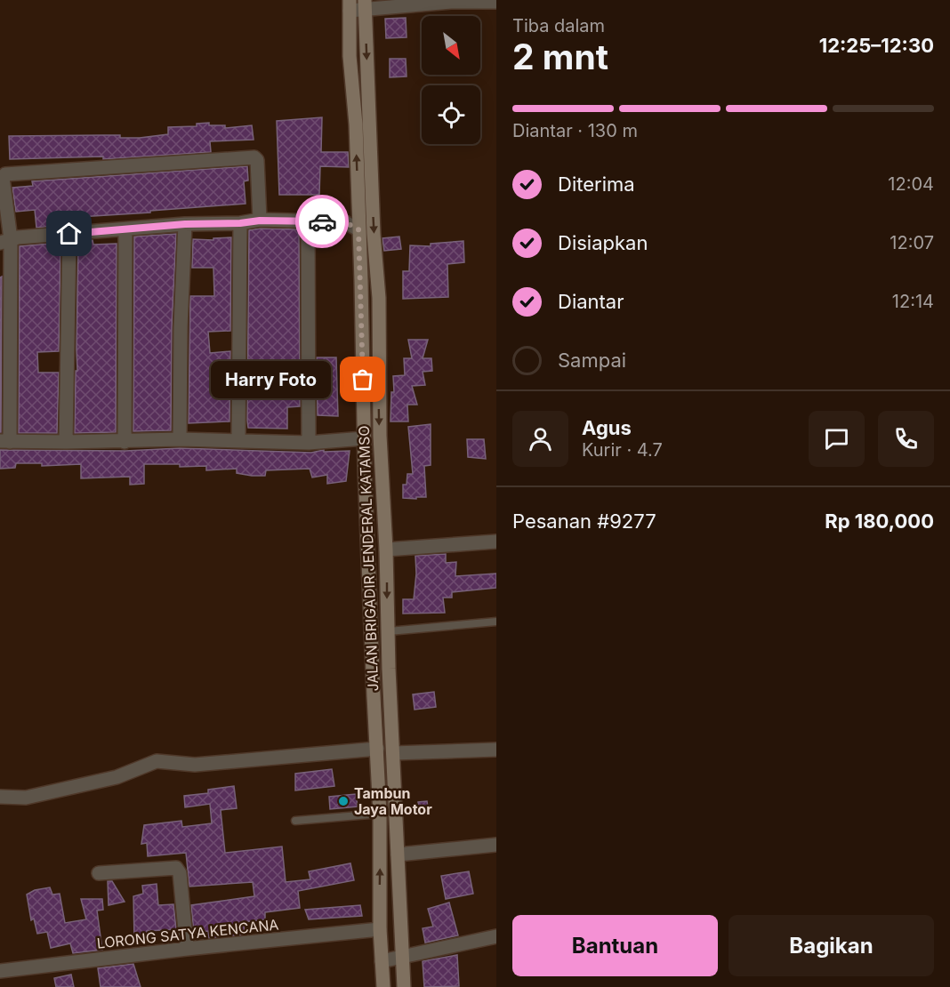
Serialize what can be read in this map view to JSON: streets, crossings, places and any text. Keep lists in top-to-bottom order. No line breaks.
{"streets":{"main road":["JALAN BRIGADIR JENDERAL KATAMSO"],"street":["LORONG SATYA KENCANA"]},"crossings":[["JALAN BRIGADIR JENDERAL KATAMSO","LORONG SATYA KENCANA"]],"places":["Harry Foto","Tambun Jaya Motor"],"north":"bottom right","page":{"heading":["2 mnt","Tiba dalam","12:25–12:30"],"panel":["Agus","Kurir · 4.7","Pesanan #9277","Rp 180,000"],"bar":"Diantar · 130 m","list":[["Diterima","12:04"],["Disiapkan","12:07"],["Diantar","12:14"],"Sampai"],"bubble":"Harry Foto","buttons":["Bantuan","Bagikan"]}}
